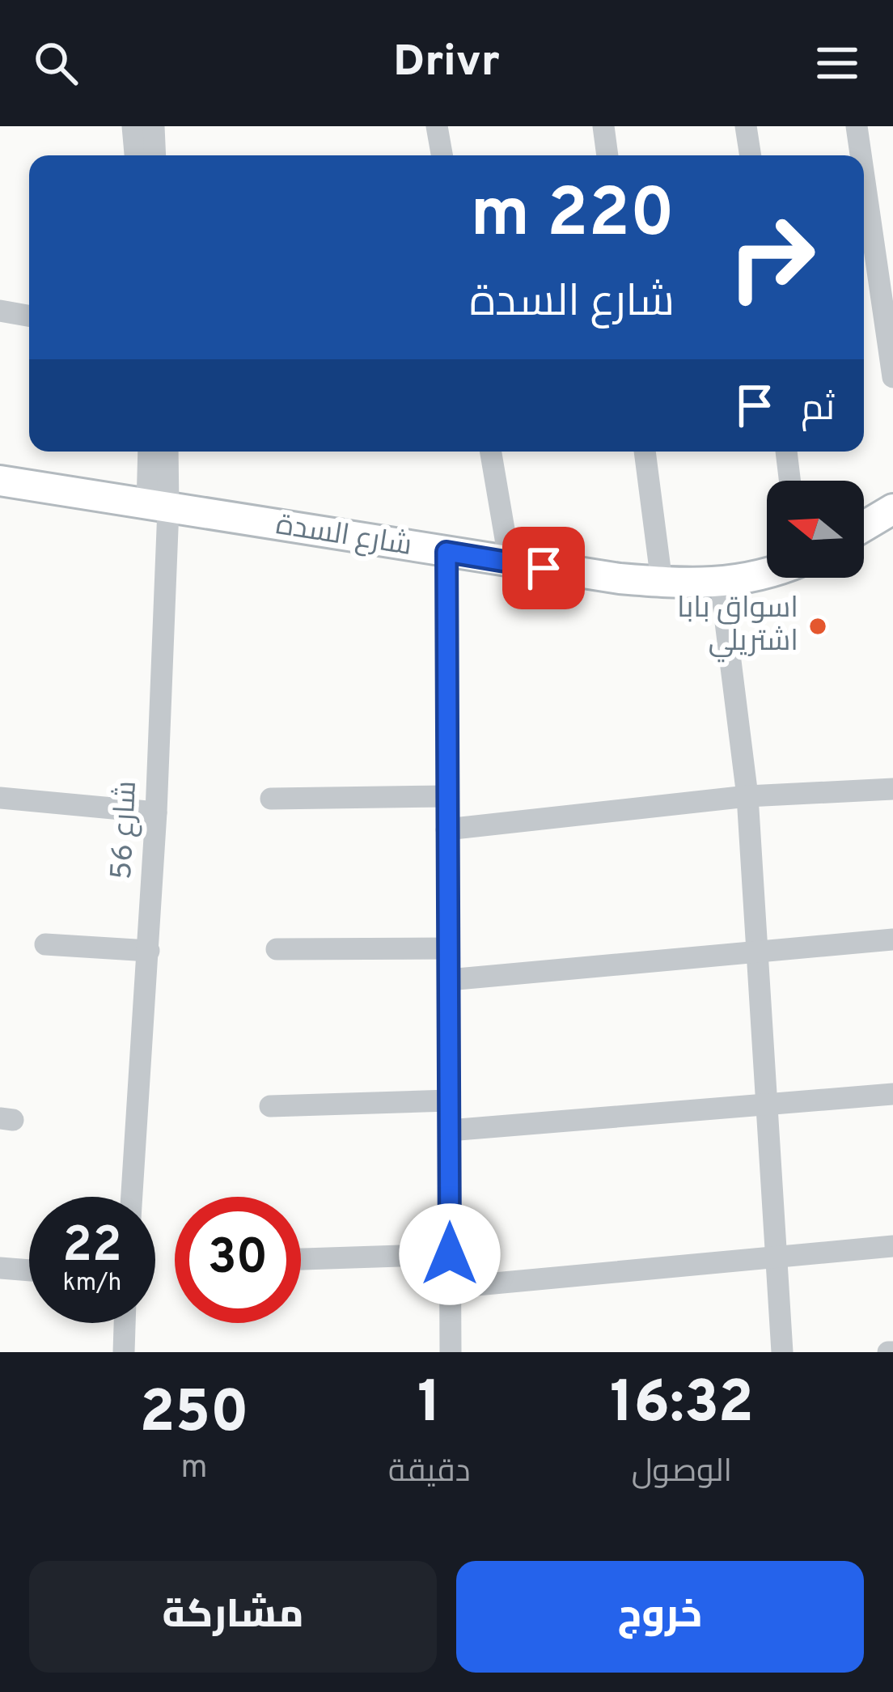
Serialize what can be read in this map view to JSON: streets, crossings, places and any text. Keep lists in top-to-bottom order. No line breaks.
{"streets":{"street":["شارع السدة","شارع 56"]},"crossings":[["شارع السدة","شارع 56"]],"places":["اسواق بابا اشتريلي"],"north":"left","page":{"header":"Drivr","turn":["220 m","شارع السدة"],"then":"ثم","speed":"22 km/h","limit":"30","eta":["16:32","الوصول","1","دقيقة","250","m"],"buttons":["خروج","مشاركة"]}}
